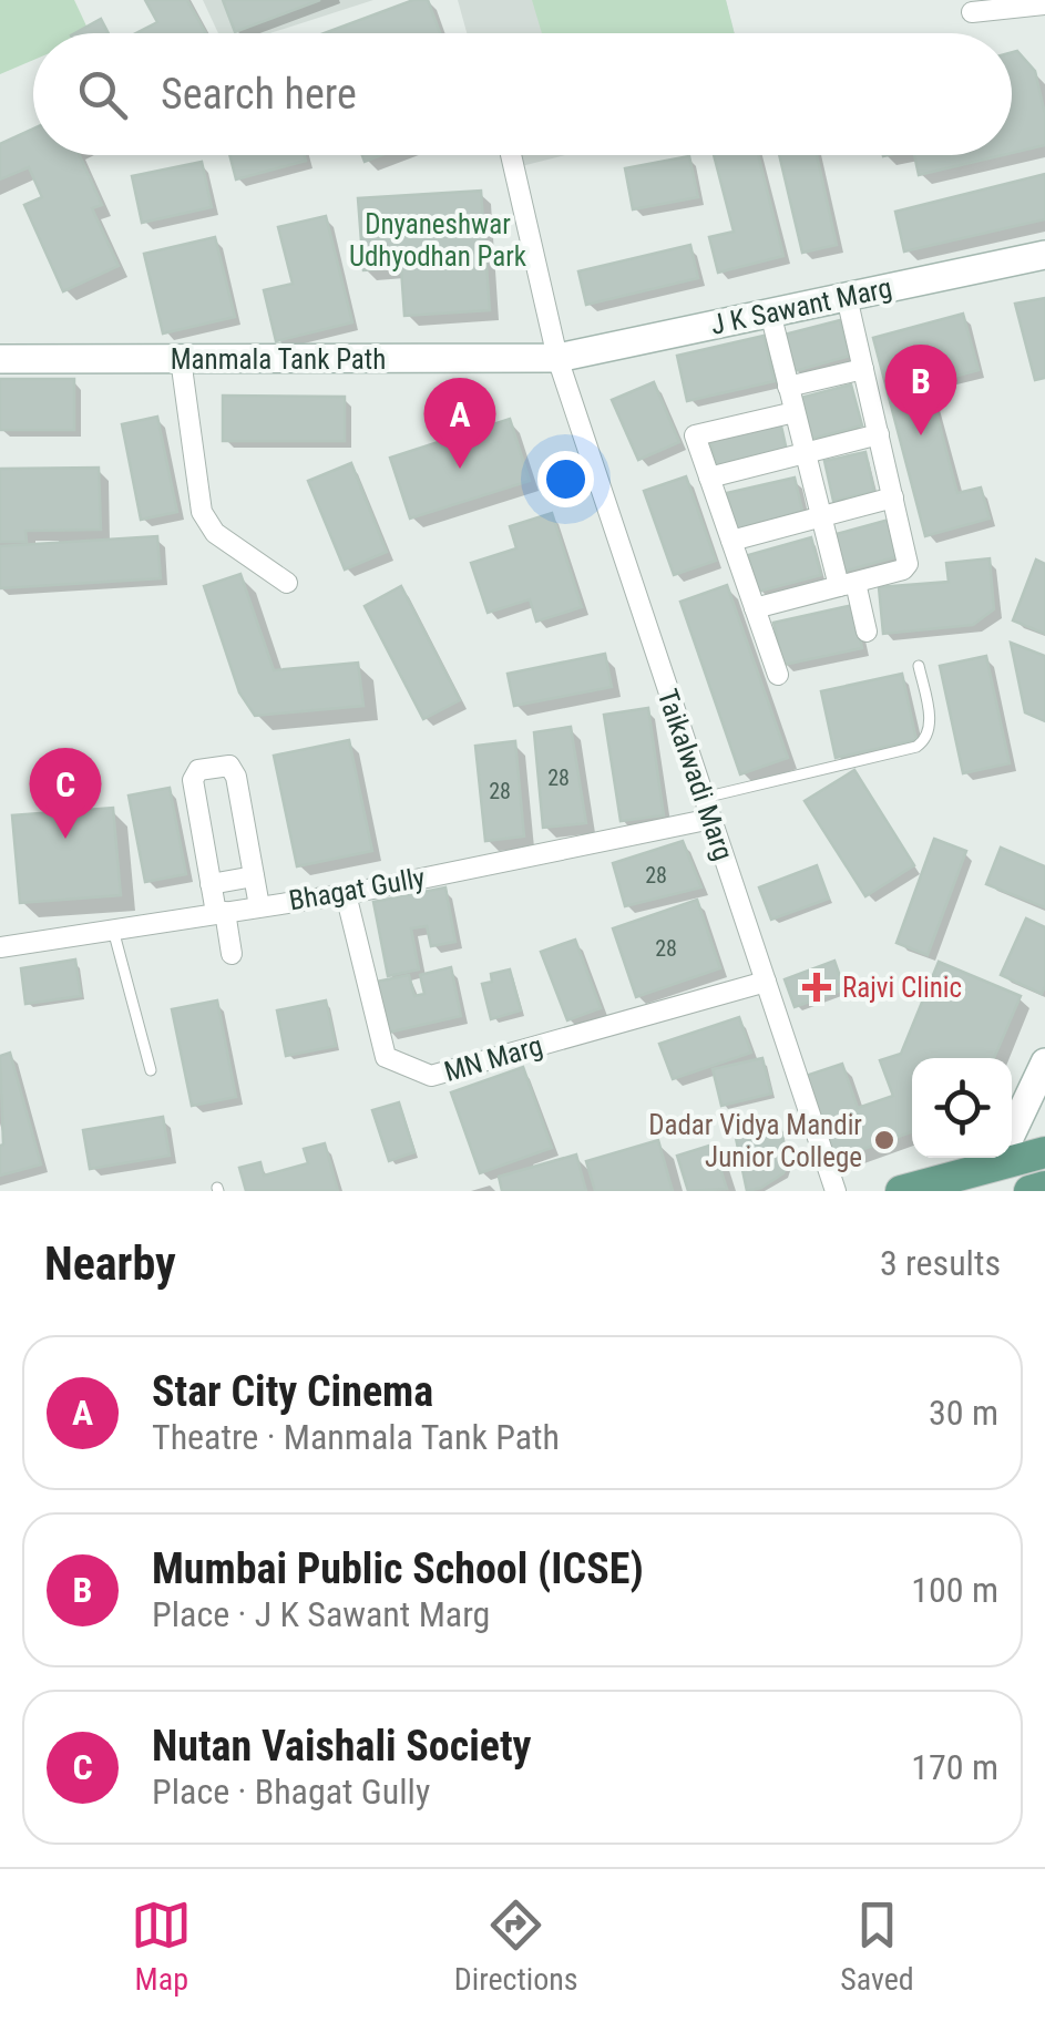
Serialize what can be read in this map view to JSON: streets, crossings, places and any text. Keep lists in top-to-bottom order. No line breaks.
{"streets":{"street":["J K Sawant Marg","Manmala Tank Path","Taikalwadi Marg","Bhagat Gully","MN Marg"]},"crossings":[["J K Sawant Marg","Manmala Tank Path"],["J K Sawant Marg","Taikalwadi Marg"],["Manmala Tank Path","Taikalwadi Marg"],["Taikalwadi Marg","Bhagat Gully"],["Taikalwadi Marg","MN Marg"],["Bhagat Gully","MN Marg"]],"parks":["Dnyaneshwar Udhyodhan Park"],"places":{"health":["Rajvi Clinic"],"other":["Dadar Vidya Mandir Junior College"]},"house_numbers":["28","28","28","28"],"page":{"search":"Search here","pins":["B","A","C"],"heading":["Nearby","3 results"],"list":[{"mark":"A","name":"Star City Cinema","note":"Theatre · Manmala Tank Path","value":"30 m"},{"mark":"B","name":"Mumbai Public School (ICSE)","note":"Place · J K Sawant Marg","value":"100 m"},{"mark":"C","name":"Nutan Vaishali Society","note":"Place · Bhagat Gully","value":"170 m"}],"nav":["Map","Directions","Saved"]}}
